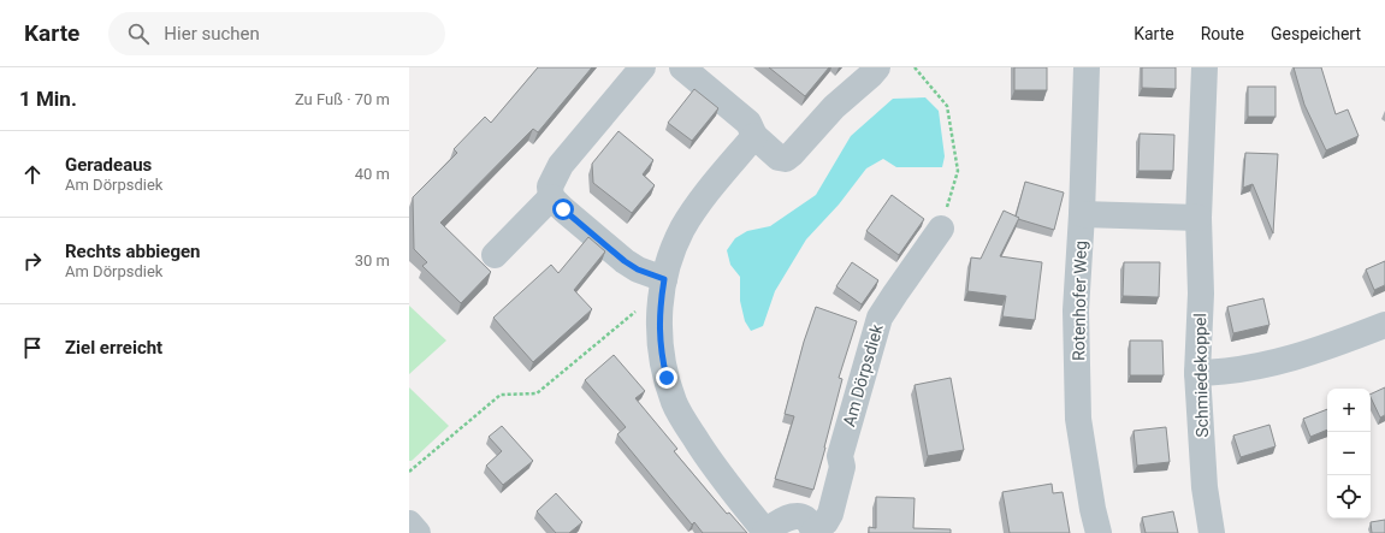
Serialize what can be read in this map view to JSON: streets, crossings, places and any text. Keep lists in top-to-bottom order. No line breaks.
{"streets":{"street":["Rotenhofer Weg","Am Dörpsdiek","Schmiedekoppel"]},"page":{"header":"Karte","search":"Hier suchen","nav":["Karte","Route","Gespeichert"],"heading":["1 Min.","Zu Fuß · 70 m"],"list":[["Geradeaus","Am Dörpsdiek","40 m"],["Rechts abbiegen","Am Dörpsdiek","30 m"],"Ziel erreicht"],"map_buttons":["+","−"]}}
